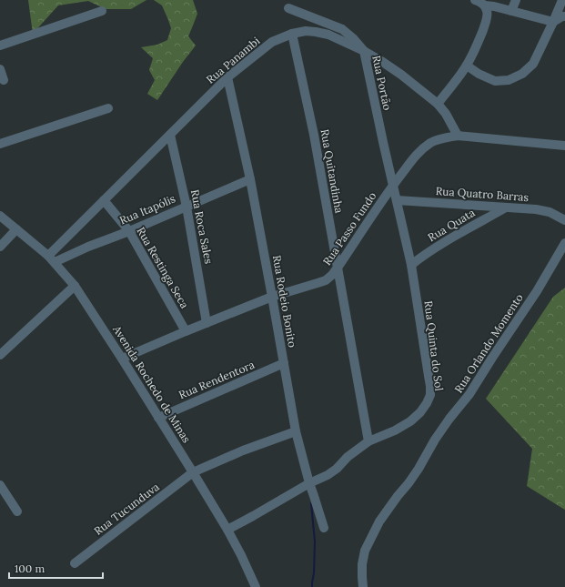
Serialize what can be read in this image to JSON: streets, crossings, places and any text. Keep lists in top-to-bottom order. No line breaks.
{"streets":{"street":["Rua Panambi","Rua Portão","Rua Quitandinha","Rua Quatro Barras","Rua Itapólis","Rua Quata","Rua Roca Sales","Rua Passo Fundo","Rua Restinga Seca","Rua Rodeio Bonito","Rua Orlando Momento","Rua Quinta do Sol","Rua Rendentora","Avenida Rochedo de Minas","Rua Tucunduva"]},"crossings":[["Rua Panambi","Rua Portão"],["Rua Panambi","Rua Quitandinha"],["Rua Panambi","Rua Roca Sales"],["Rua Panambi","Rua Passo Fundo"],["Rua Panambi","Rua Restinga Seca"],["Rua Panambi","Rua Rodeio Bonito"],["Rua Panambi","Avenida Rochedo de Minas"],["Rua Portão","Rua Passo Fundo"],["Rua Portão","Rua Quinta do Sol"],["Rua Quitandinha","Rua Passo Fundo"],["Rua Quitandinha","Rua Quinta do Sol"],["Rua Quatro Barras","Rua Quata"],["Rua Quatro Barras","Rua Quinta do Sol"],["Rua Itapólis","Rua Roca Sales"],["Rua Itapólis","Rua Restinga Seca"],["Rua Itapólis","Rua Rodeio Bonito"],["Rua Itapólis","Avenida Rochedo de Minas"],["Rua Quata","Rua Quinta do Sol"],["Rua Roca Sales","Rua Passo Fundo"],["Rua Passo Fundo","Rua Restinga Seca"],["Rua Passo Fundo","Rua Rodeio Bonito"],["Rua Passo Fundo","Rua Quinta do Sol"],["Rua Passo Fundo","Avenida Rochedo de Minas"],["Rua Rodeio Bonito","Rua Quinta do Sol"],["Rua Rodeio Bonito","Rua Rendentora"],["Rua Rodeio Bonito","Rua Tucunduva"],["Rua Quinta do Sol","Avenida Rochedo de Minas"],["Rua Rendentora","Avenida Rochedo de Minas"],["Avenida Rochedo de Minas","Rua Tucunduva"]],"scale_bar":"100 m"}
